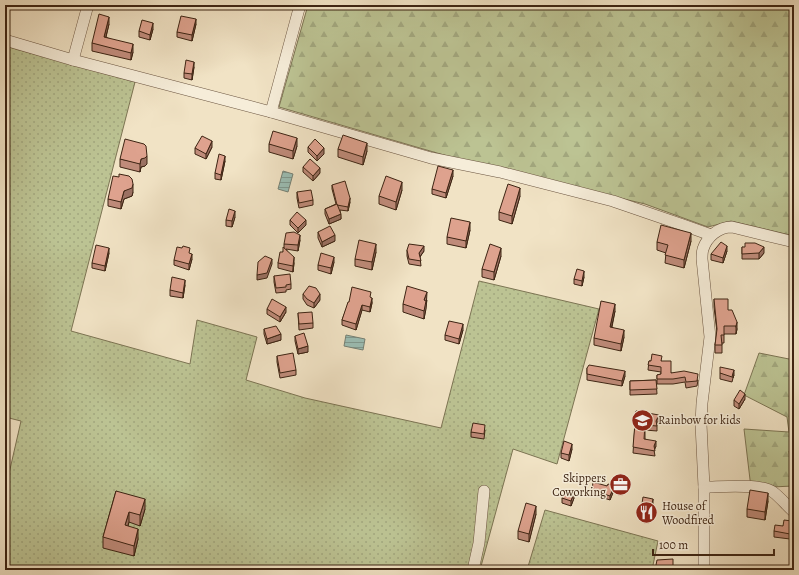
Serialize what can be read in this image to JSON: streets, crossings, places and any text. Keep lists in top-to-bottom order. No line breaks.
{"places":{"school or university":["Rainbow for kids"],"office":["Skippers Coworking"],"restaurant":["House of Woodfired"]},"scale_bar":"100 m"}
